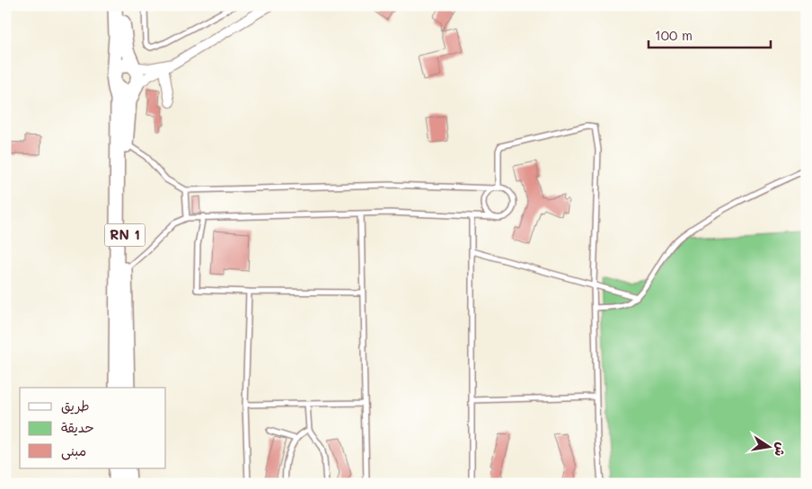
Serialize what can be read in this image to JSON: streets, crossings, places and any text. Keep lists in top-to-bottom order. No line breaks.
{"streets":{"main road":["RN 1"]},"legend":["طريق","حديقة","مبنى"],"scale_bar":"100 m","north":"right"}
